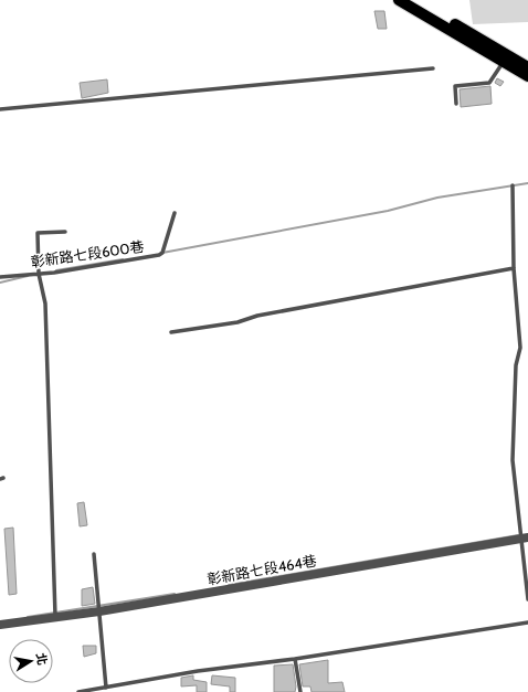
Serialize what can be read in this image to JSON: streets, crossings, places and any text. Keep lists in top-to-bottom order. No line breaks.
{"streets":{"street":["彰新路七段464巷"],"lane":["彰新路七段600巷"]},"north":"right"}
